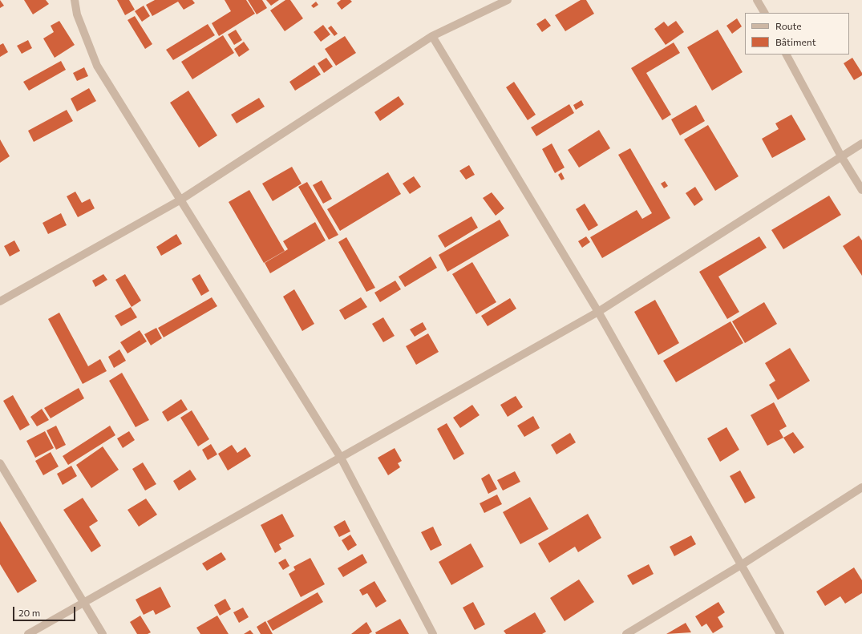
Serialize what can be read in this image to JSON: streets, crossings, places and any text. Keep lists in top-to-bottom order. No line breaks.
{"legend":["Route","Bâtiment"],"scale_bar":"20 m"}
